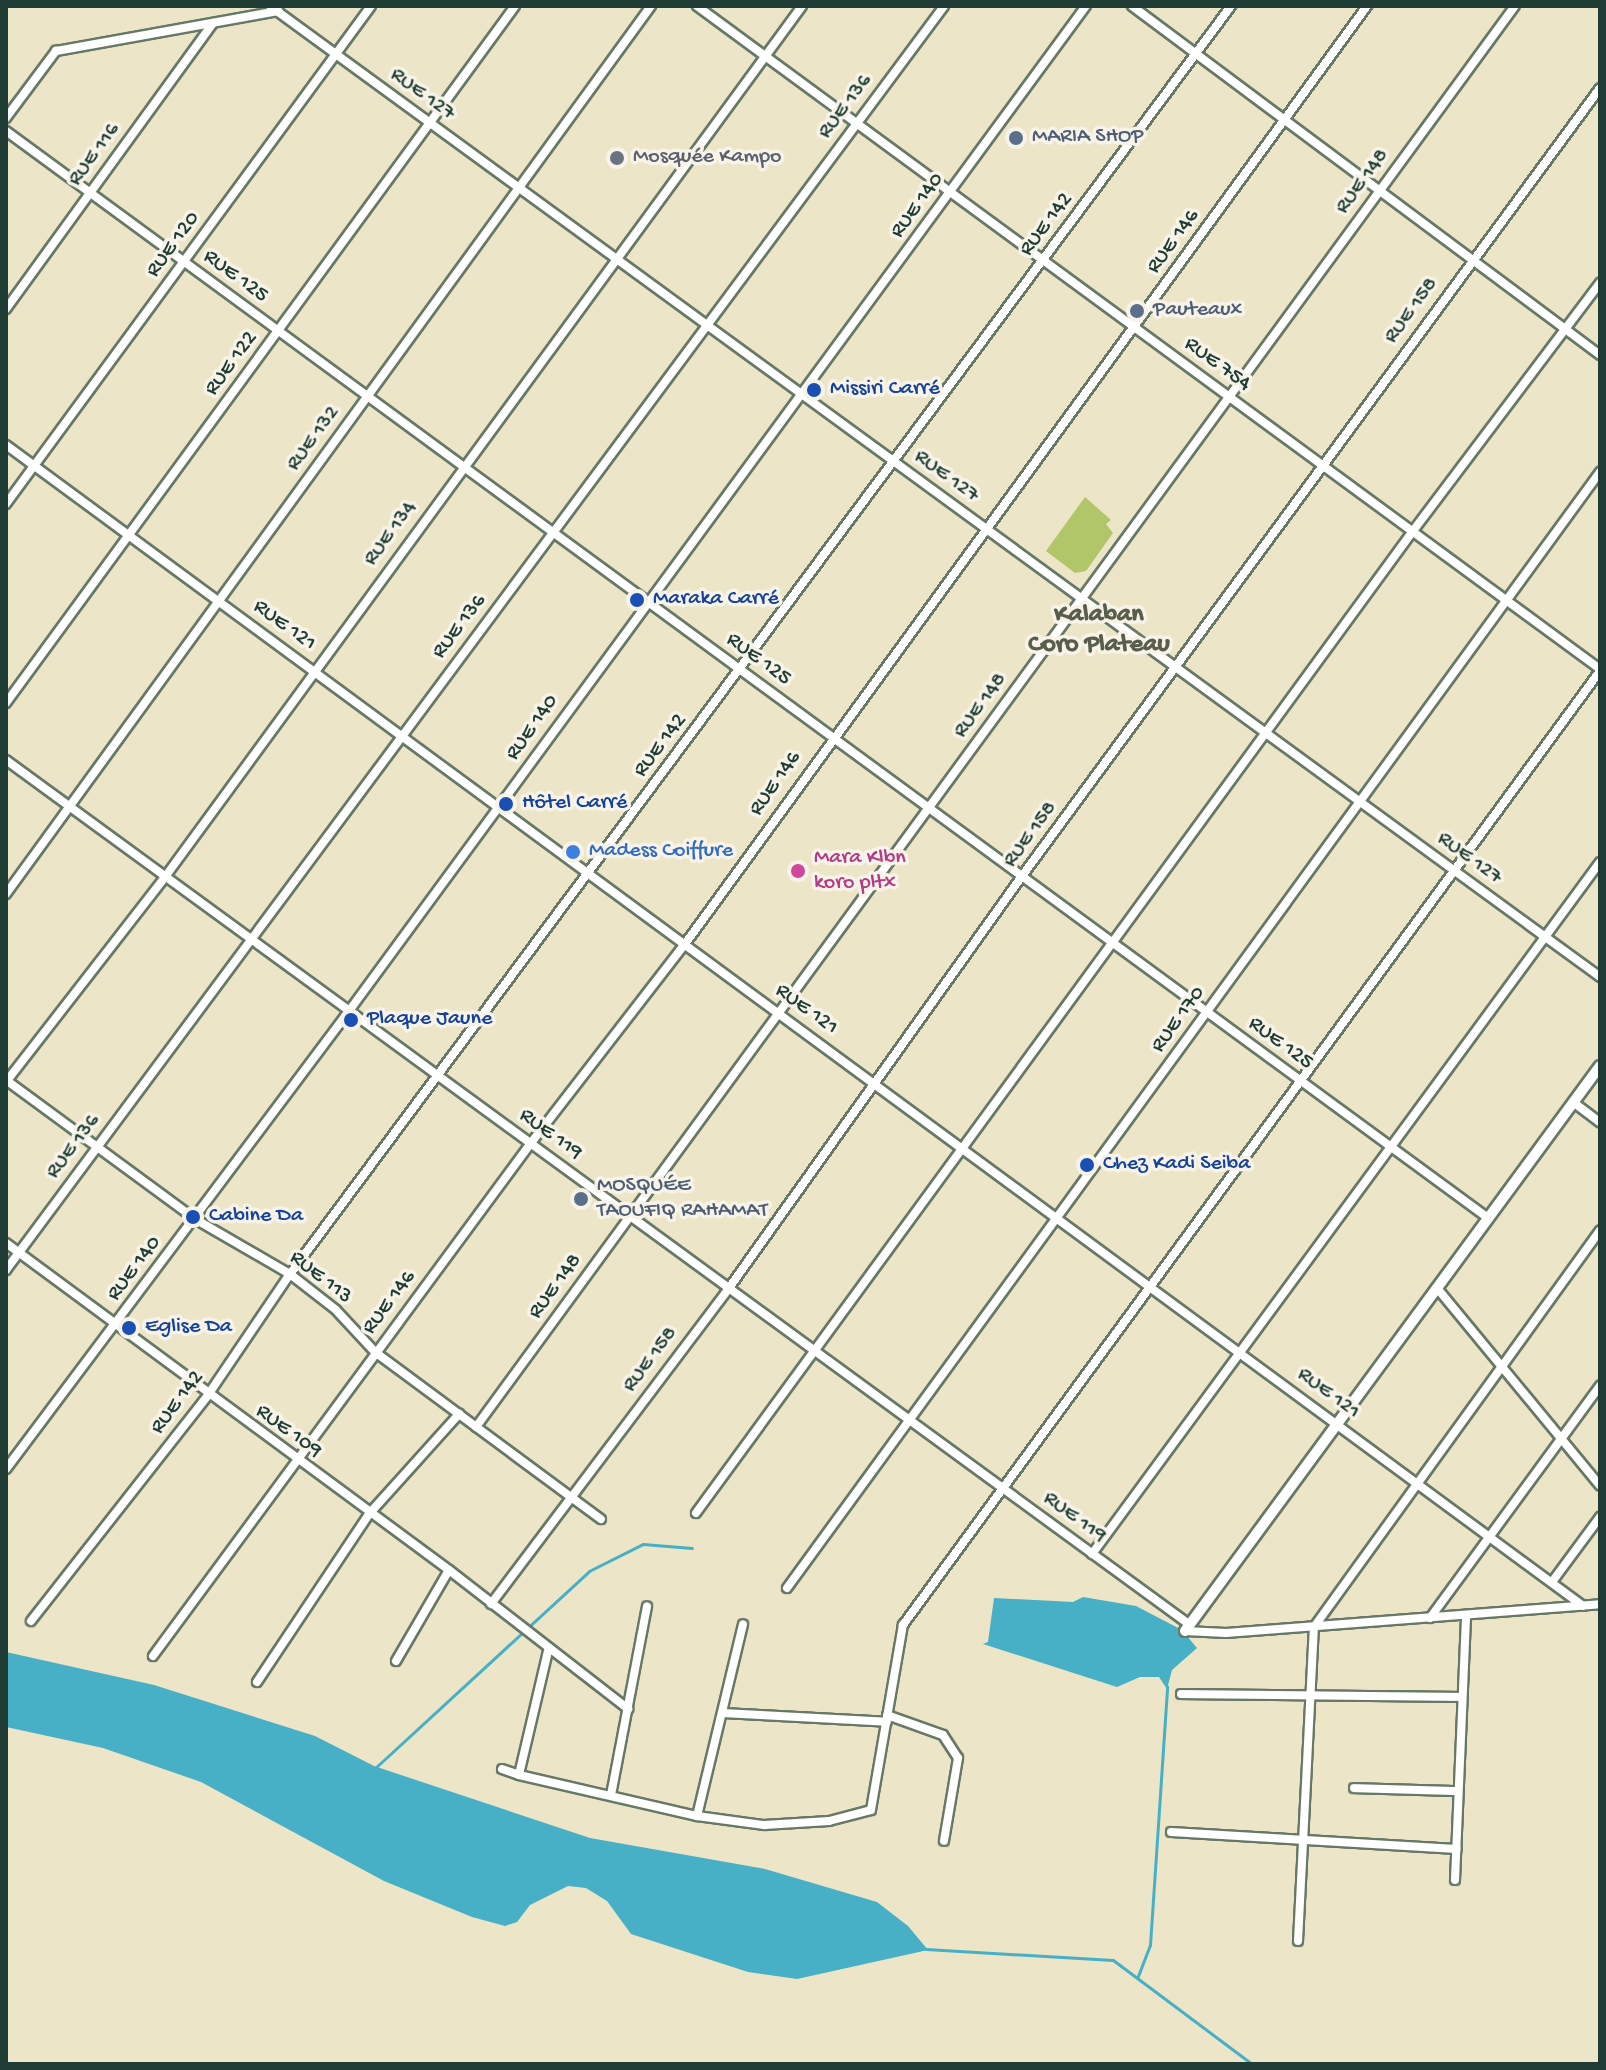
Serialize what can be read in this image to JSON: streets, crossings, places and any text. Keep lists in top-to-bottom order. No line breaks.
{"streets":{"street":["RUE 127","RUE 136","RUE 116","RUE 148","RUE 140","RUE 142","RUE 146","RUE 120","RUE 125","RUE 158","RUE 122","RUE 754","RUE 132","RUE 134","RUE 121","RUE 170","RUE 119","RUE 113","RUE 109"]},"crossings":[["RUE 127","RUE 136"],["RUE 127","RUE 148"],["RUE 127","RUE 140"],["RUE 127","RUE 142"],["RUE 127","RUE 146"],["RUE 127","RUE 120"],["RUE 127","RUE 158"],["RUE 127","RUE 122"],["RUE 127","RUE 132"],["RUE 127","RUE 134"],["RUE 127","RUE 170"],["RUE 136","RUE 125"],["RUE 136","RUE 754"],["RUE 136","RUE 121"],["RUE 136","RUE 119"],["RUE 136","RUE 113"],["RUE 136","RUE 109"],["RUE 116","RUE 125"],["RUE 148","RUE 125"],["RUE 148","RUE 754"],["RUE 148","RUE 121"],["RUE 148","RUE 119"],["RUE 148","RUE 113"],["RUE 140","RUE 125"],["RUE 140","RUE 754"],["RUE 140","RUE 121"],["RUE 140","RUE 119"],["RUE 140","RUE 113"],["RUE 140","RUE 109"],["RUE 142","RUE 125"],["RUE 142","RUE 754"],["RUE 142","RUE 121"],["RUE 142","RUE 119"],["RUE 142","RUE 113"],["RUE 142","RUE 109"],["RUE 146","RUE 125"],["RUE 146","RUE 754"],["RUE 146","RUE 121"],["RUE 146","RUE 119"],["RUE 146","RUE 113"],["RUE 146","RUE 109"],["RUE 120","RUE 125"],["RUE 120","RUE 121"],["RUE 125","RUE 158"],["RUE 125","RUE 122"],["RUE 125","RUE 132"],["RUE 125","RUE 134"],["RUE 125","RUE 170"],["RUE 158","RUE 754"],["RUE 158","RUE 121"],["RUE 158","RUE 119"],["RUE 158","RUE 113"],["RUE 158","RUE 109"],["RUE 122","RUE 121"],["RUE 754","RUE 134"],["RUE 754","RUE 170"],["RUE 132","RUE 121"],["RUE 132","RUE 119"],["RUE 134","RUE 121"],["RUE 134","RUE 119"],["RUE 134","RUE 113"],["RUE 121","RUE 170"],["RUE 170","RUE 119"]],"districts":["Kalaban Coro Plateau"],"places":["MARIA SHOP","Mosquée Kampo","Pauteaux","Missiri Carré","Maraka Carré","Hôtel Carré","Madess Coiffure","Mara Klbn koro pltx","Plaque Jaune","Chez Kadi Seiba","MOSQUÉE TAOUFIQ RAHAMAT","Cabine Da","Eglise Da"]}
